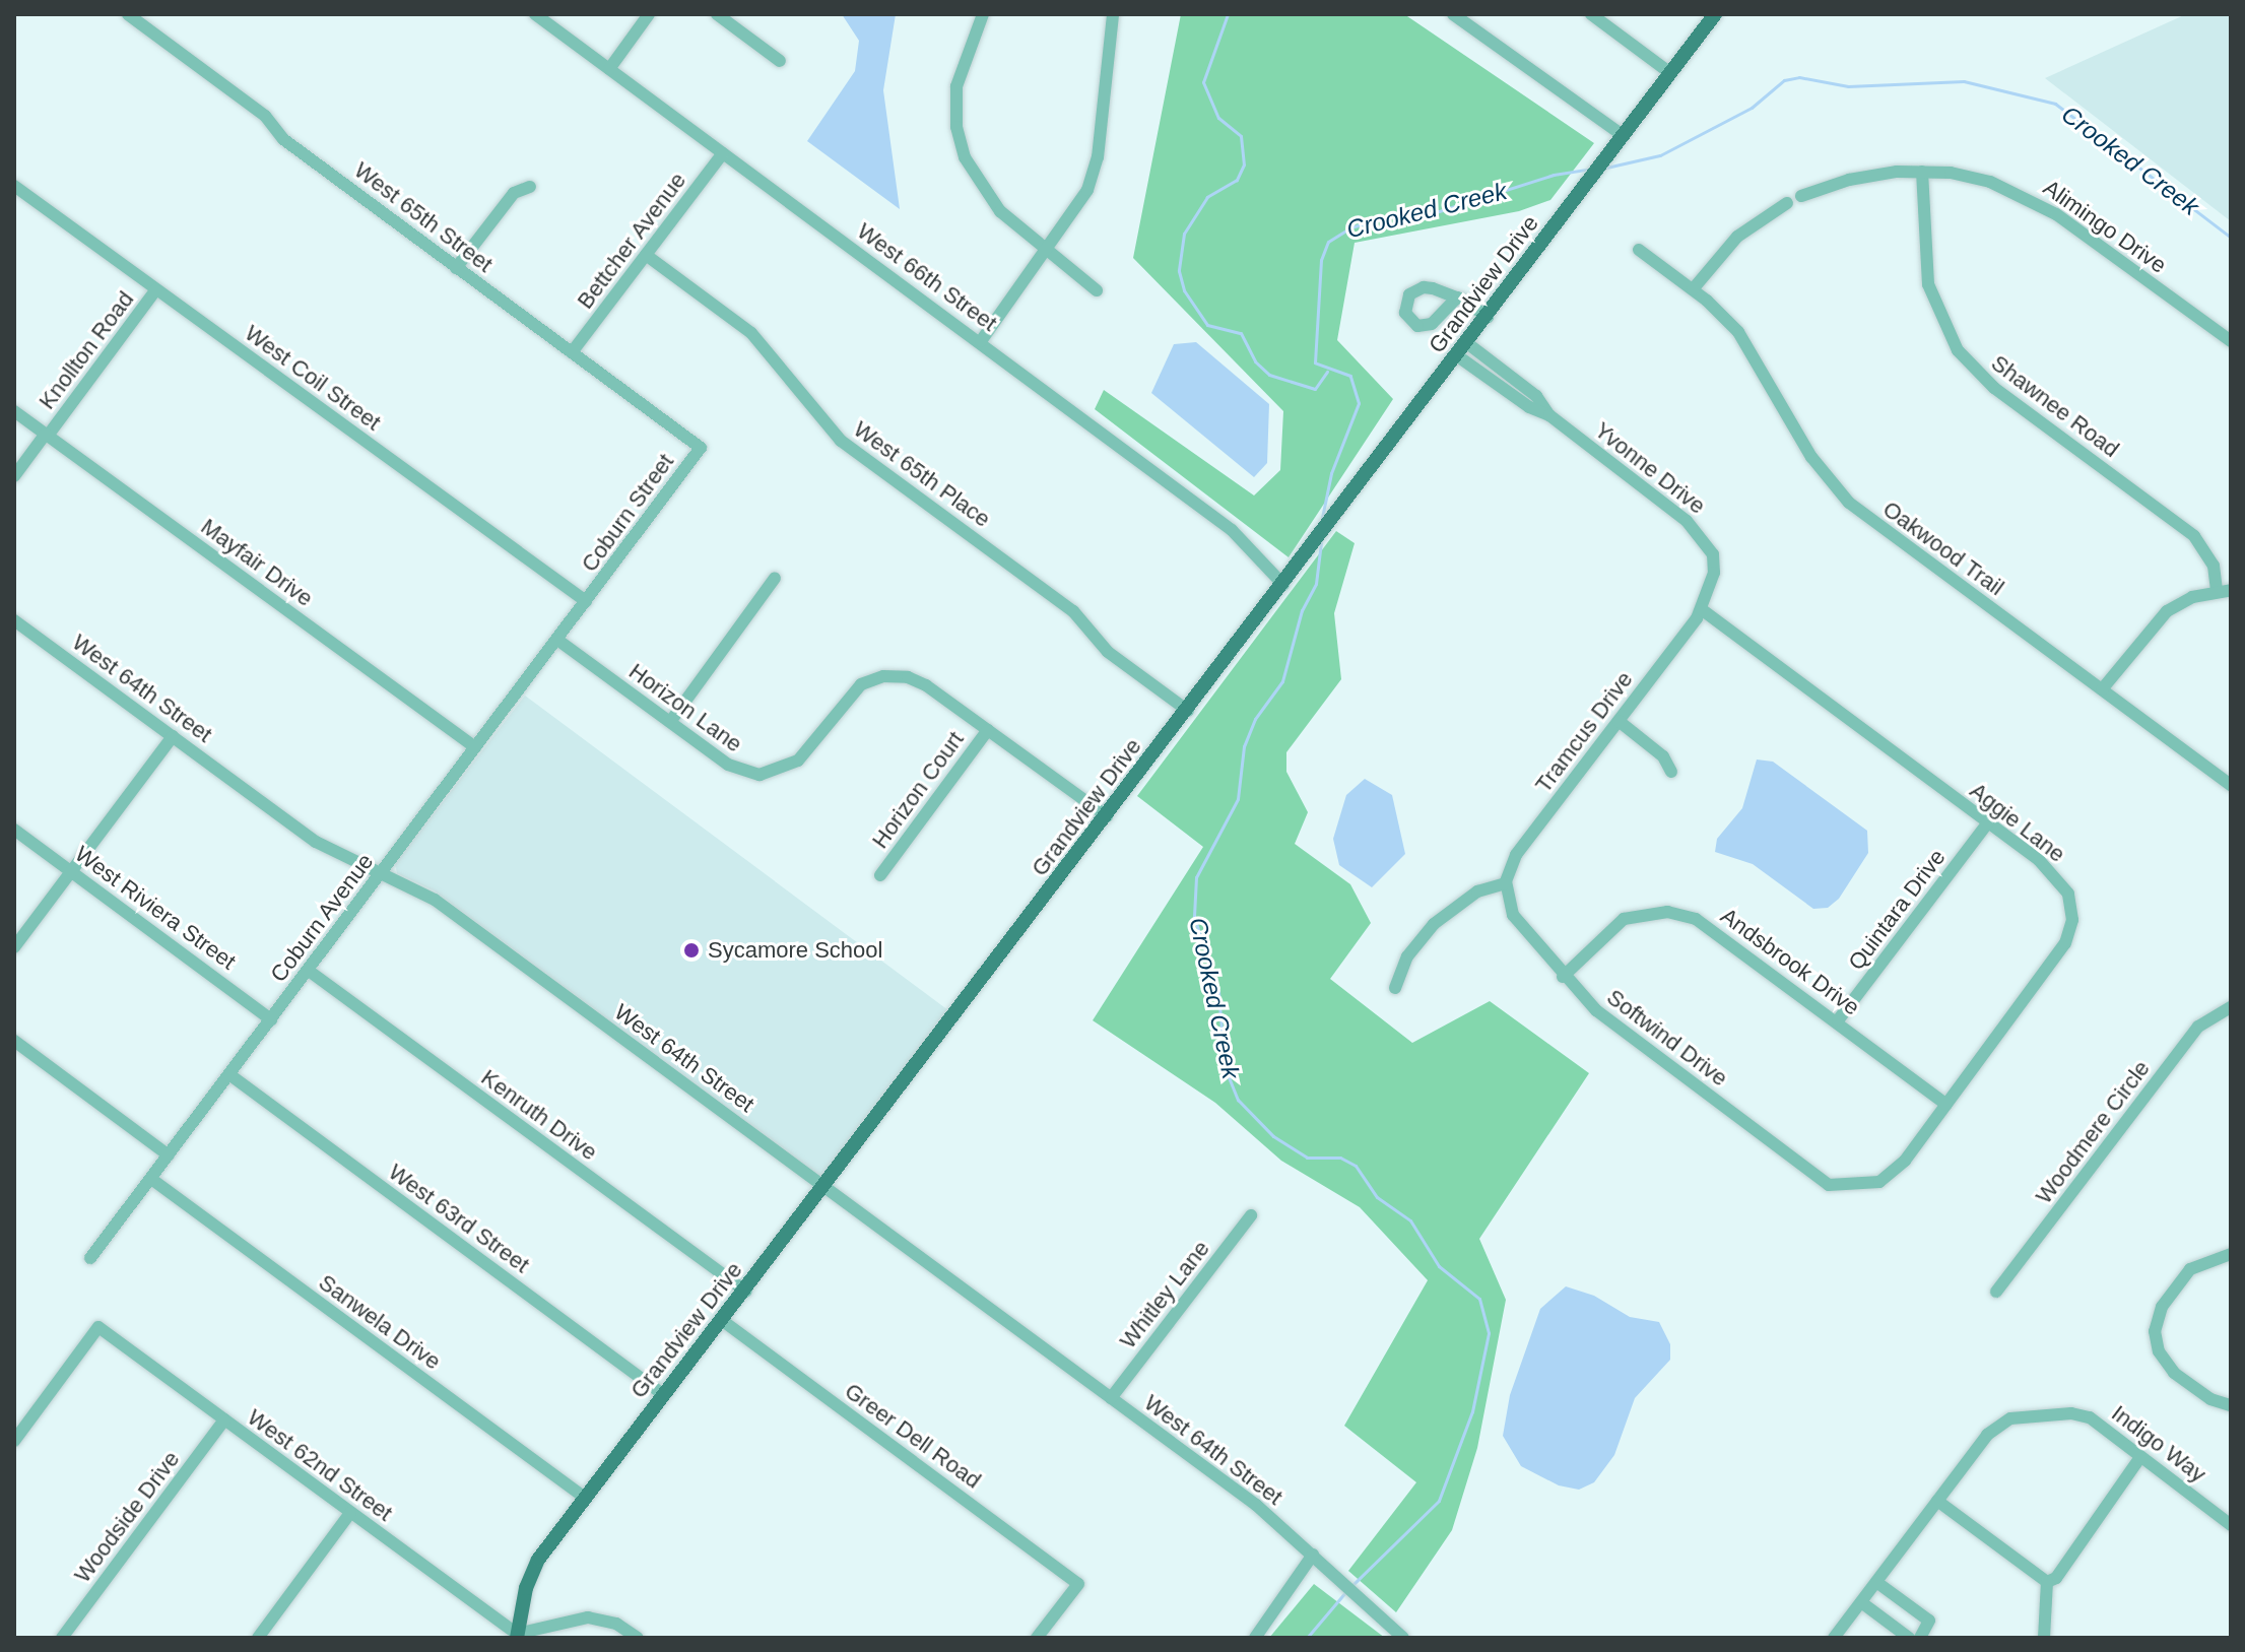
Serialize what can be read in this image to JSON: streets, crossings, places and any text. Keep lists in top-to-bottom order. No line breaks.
{"streets":{"main road":["Grandview Drive"],"street":["West 65th Street","Alimingo Drive","Bettcher Avenue","West 66th Street","Knollton Road","West Coil Street","Shawnee Road","Yvonne Drive","West 65th Place","Coburn Street","Oakwood Trail","Mayfair Drive","West 64th Street","Horizon Lane","Tramcus Drive","Horizon Court","Aggie Lane","West Riviera Street","Quintara Drive","Coburn Avenue","Andsbrook Drive","Softwind Drive","Kenruth Drive","Woodmere Circle","West 63rd Street","Whitley Lane","Sanwela Drive","Greer Dell Road","Indigo Way","West 62nd Street","Woodside Drive"]},"crossings":[["West 65th Street","Bettcher Avenue"],["West 65th Street","Coburn Street"],["Alimingo Drive","Shawnee Road"],["Bettcher Avenue","West 66th Street"],["Bettcher Avenue","West 65th Place"],["West 66th Street","Grandview Drive"],["Grandview Drive","Yvonne Drive"],["Grandview Drive","West 65th Place"],["Grandview Drive","West 64th Street"],["Grandview Drive","Horizon Lane"],["Grandview Drive","Kenruth Drive"],["Grandview Drive","West 63rd Street"],["Grandview Drive","Sanwela Drive"],["Grandview Drive","Greer Dell Road"],["Grandview Drive","West 62nd Street"],["Knollton Road","West Coil Street"],["Knollton Road","Mayfair Drive"],["West Coil Street","Coburn Street"],["West Coil Street","Coburn Avenue"],["Yvonne Drive","Tramcus Drive"],["Yvonne Drive","Aggie Lane"],["Coburn Street","Coburn Avenue"],["Mayfair Drive","Coburn Avenue"],["West 64th Street","Coburn Avenue"],["West 64th Street","Whitley Lane"],["Horizon Lane","Horizon Court"],["Horizon Lane","Coburn Avenue"],["Tramcus Drive","Aggie Lane"],["Tramcus Drive","Softwind Drive"],["Aggie Lane","Quintara Drive"],["Aggie Lane","Andsbrook Drive"],["Aggie Lane","Softwind Drive"],["West Riviera Street","Coburn Avenue"],["Quintara Drive","Andsbrook Drive"],["Coburn Avenue","Kenruth Drive"],["Coburn Avenue","West 63rd Street"],["Coburn Avenue","Sanwela Drive"],["Andsbrook Drive","Softwind Drive"],["West 62nd Street","Woodside Drive"]],"water":["Crooked Creek"],"places":["Sycamore School"]}
